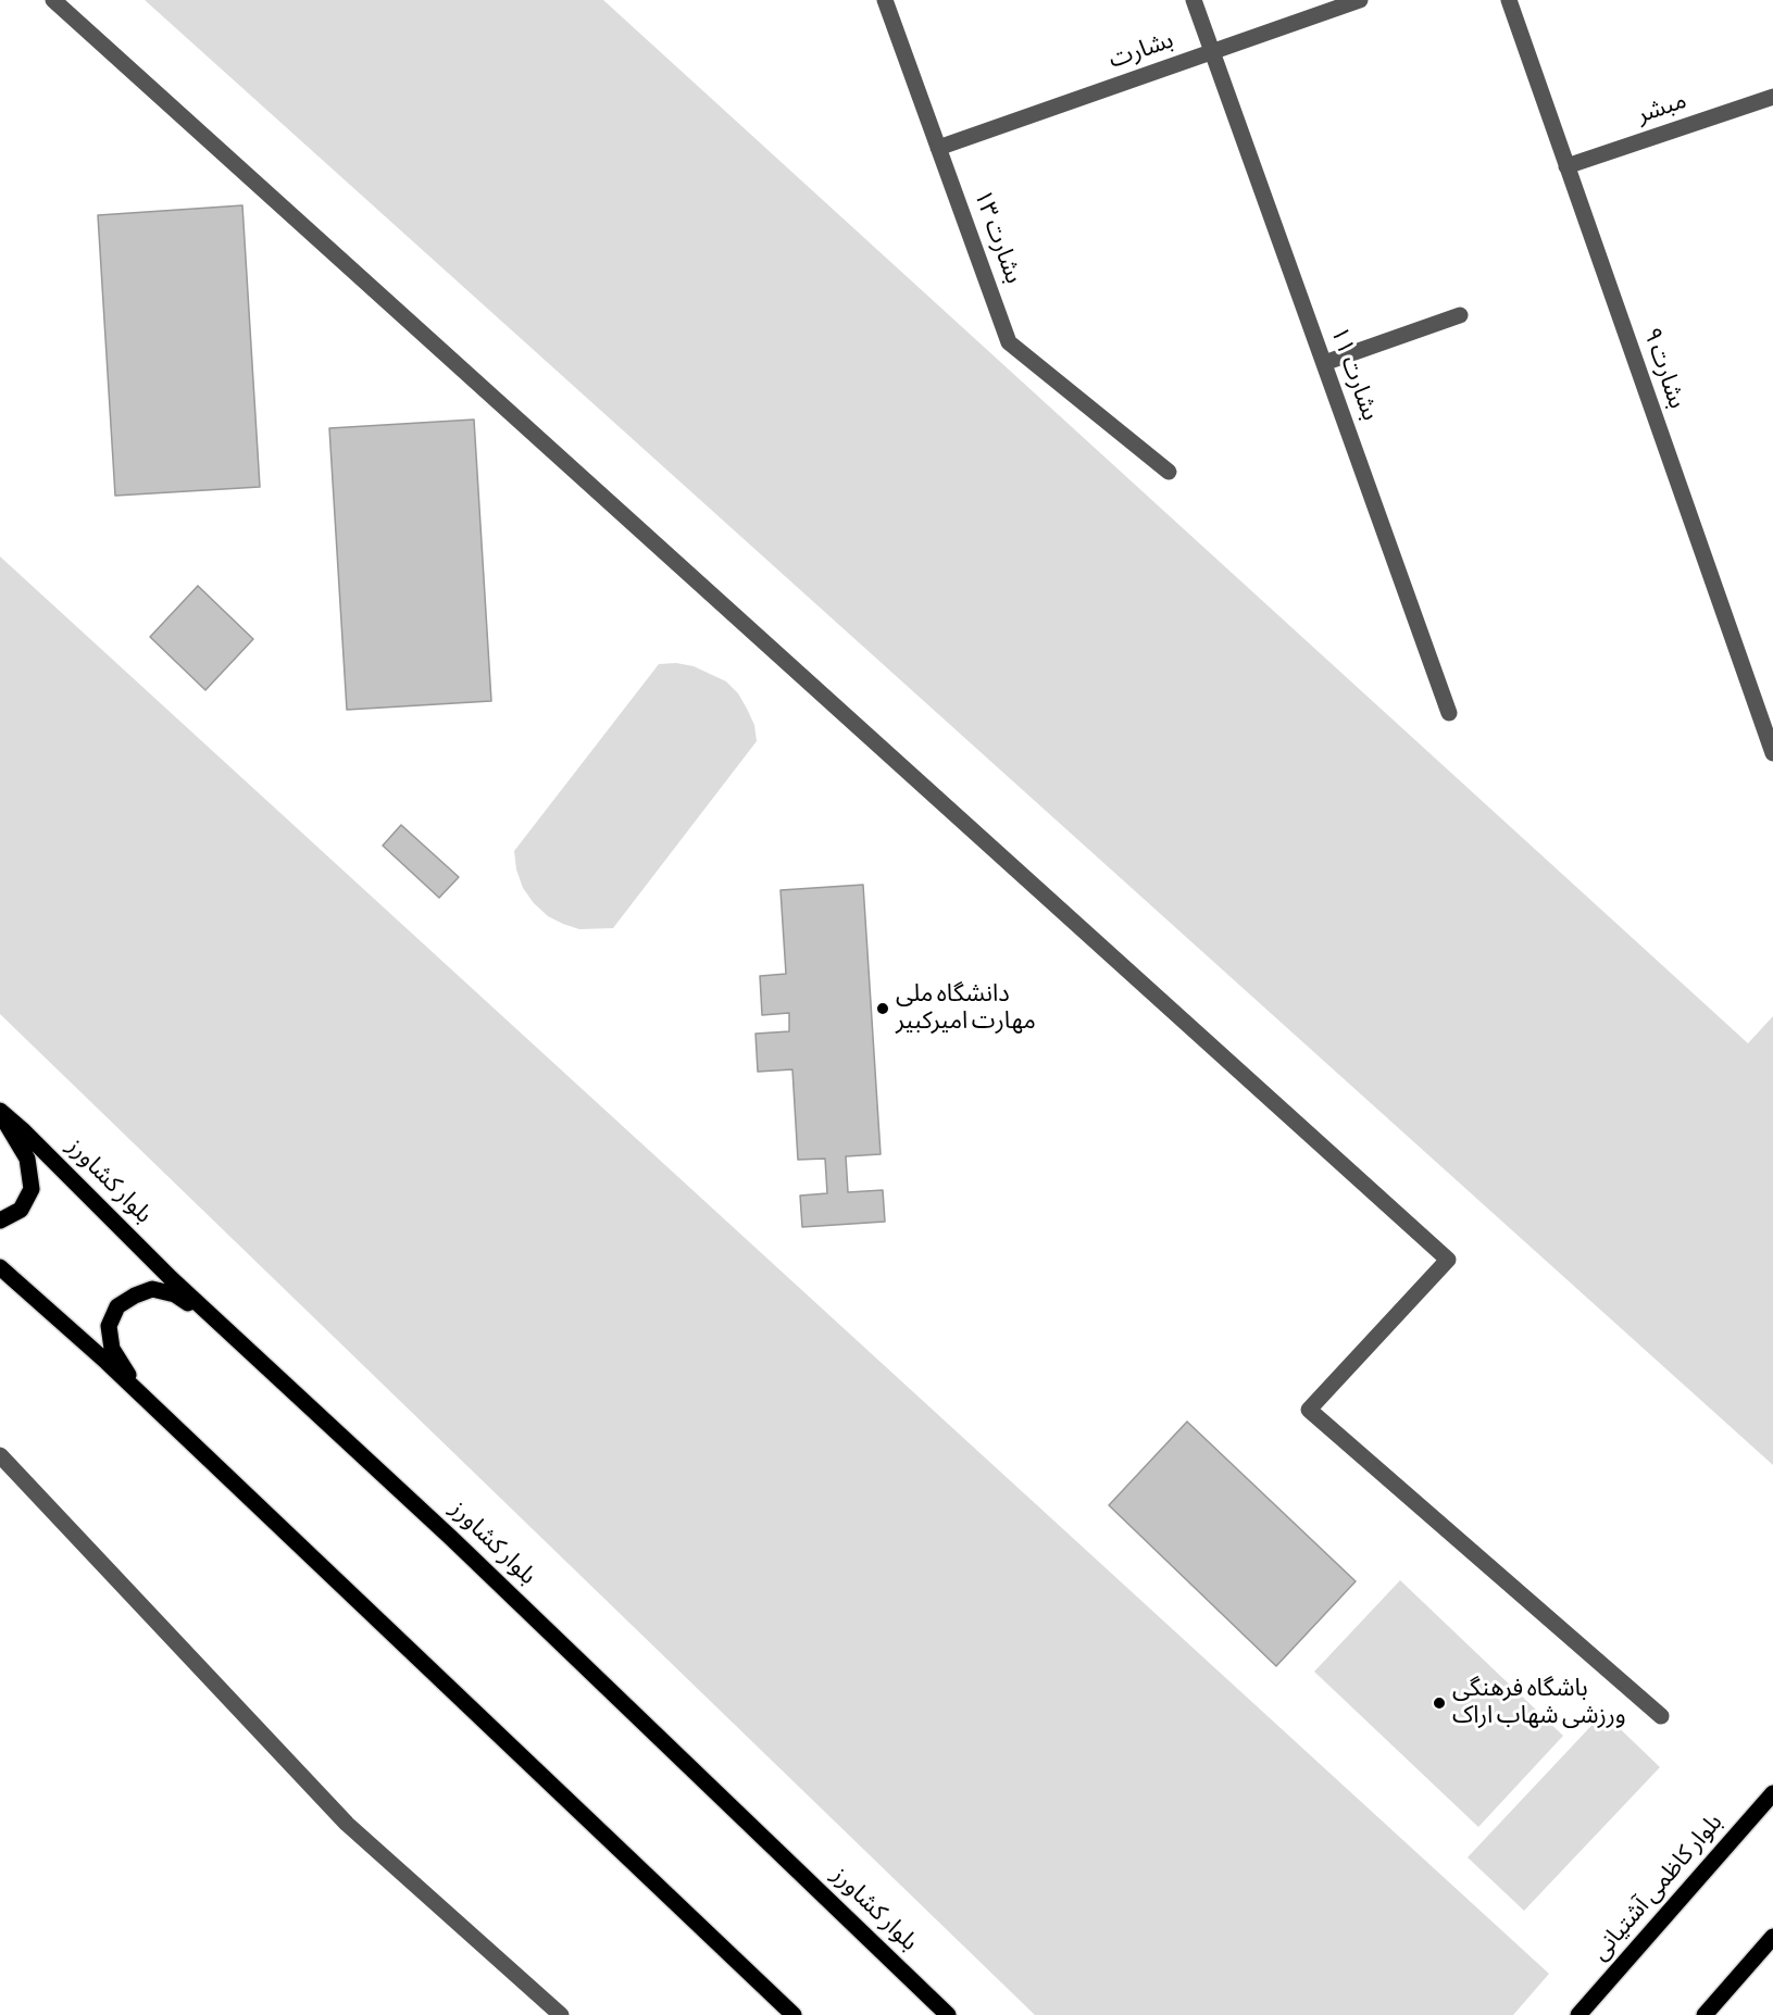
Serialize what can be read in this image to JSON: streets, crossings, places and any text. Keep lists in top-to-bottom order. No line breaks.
{"streets":{"main road":["بلوار کشاورز","بلوار کاظمی آشتیانی"],"street":["بشارت","مبشر","بشارت ۱۳","بشارت ۹","بشارت ۱۱"]},"crossings":[["بشارت","بشارت ۱۳"],["بشارت","بشارت ۱۱"],["مبشر","بشارت ۹"]],"places":["دانشگاه ملی مهارت امیرکبیر","باشگاه فرهنگی ورزشی شهاب اراک"]}
